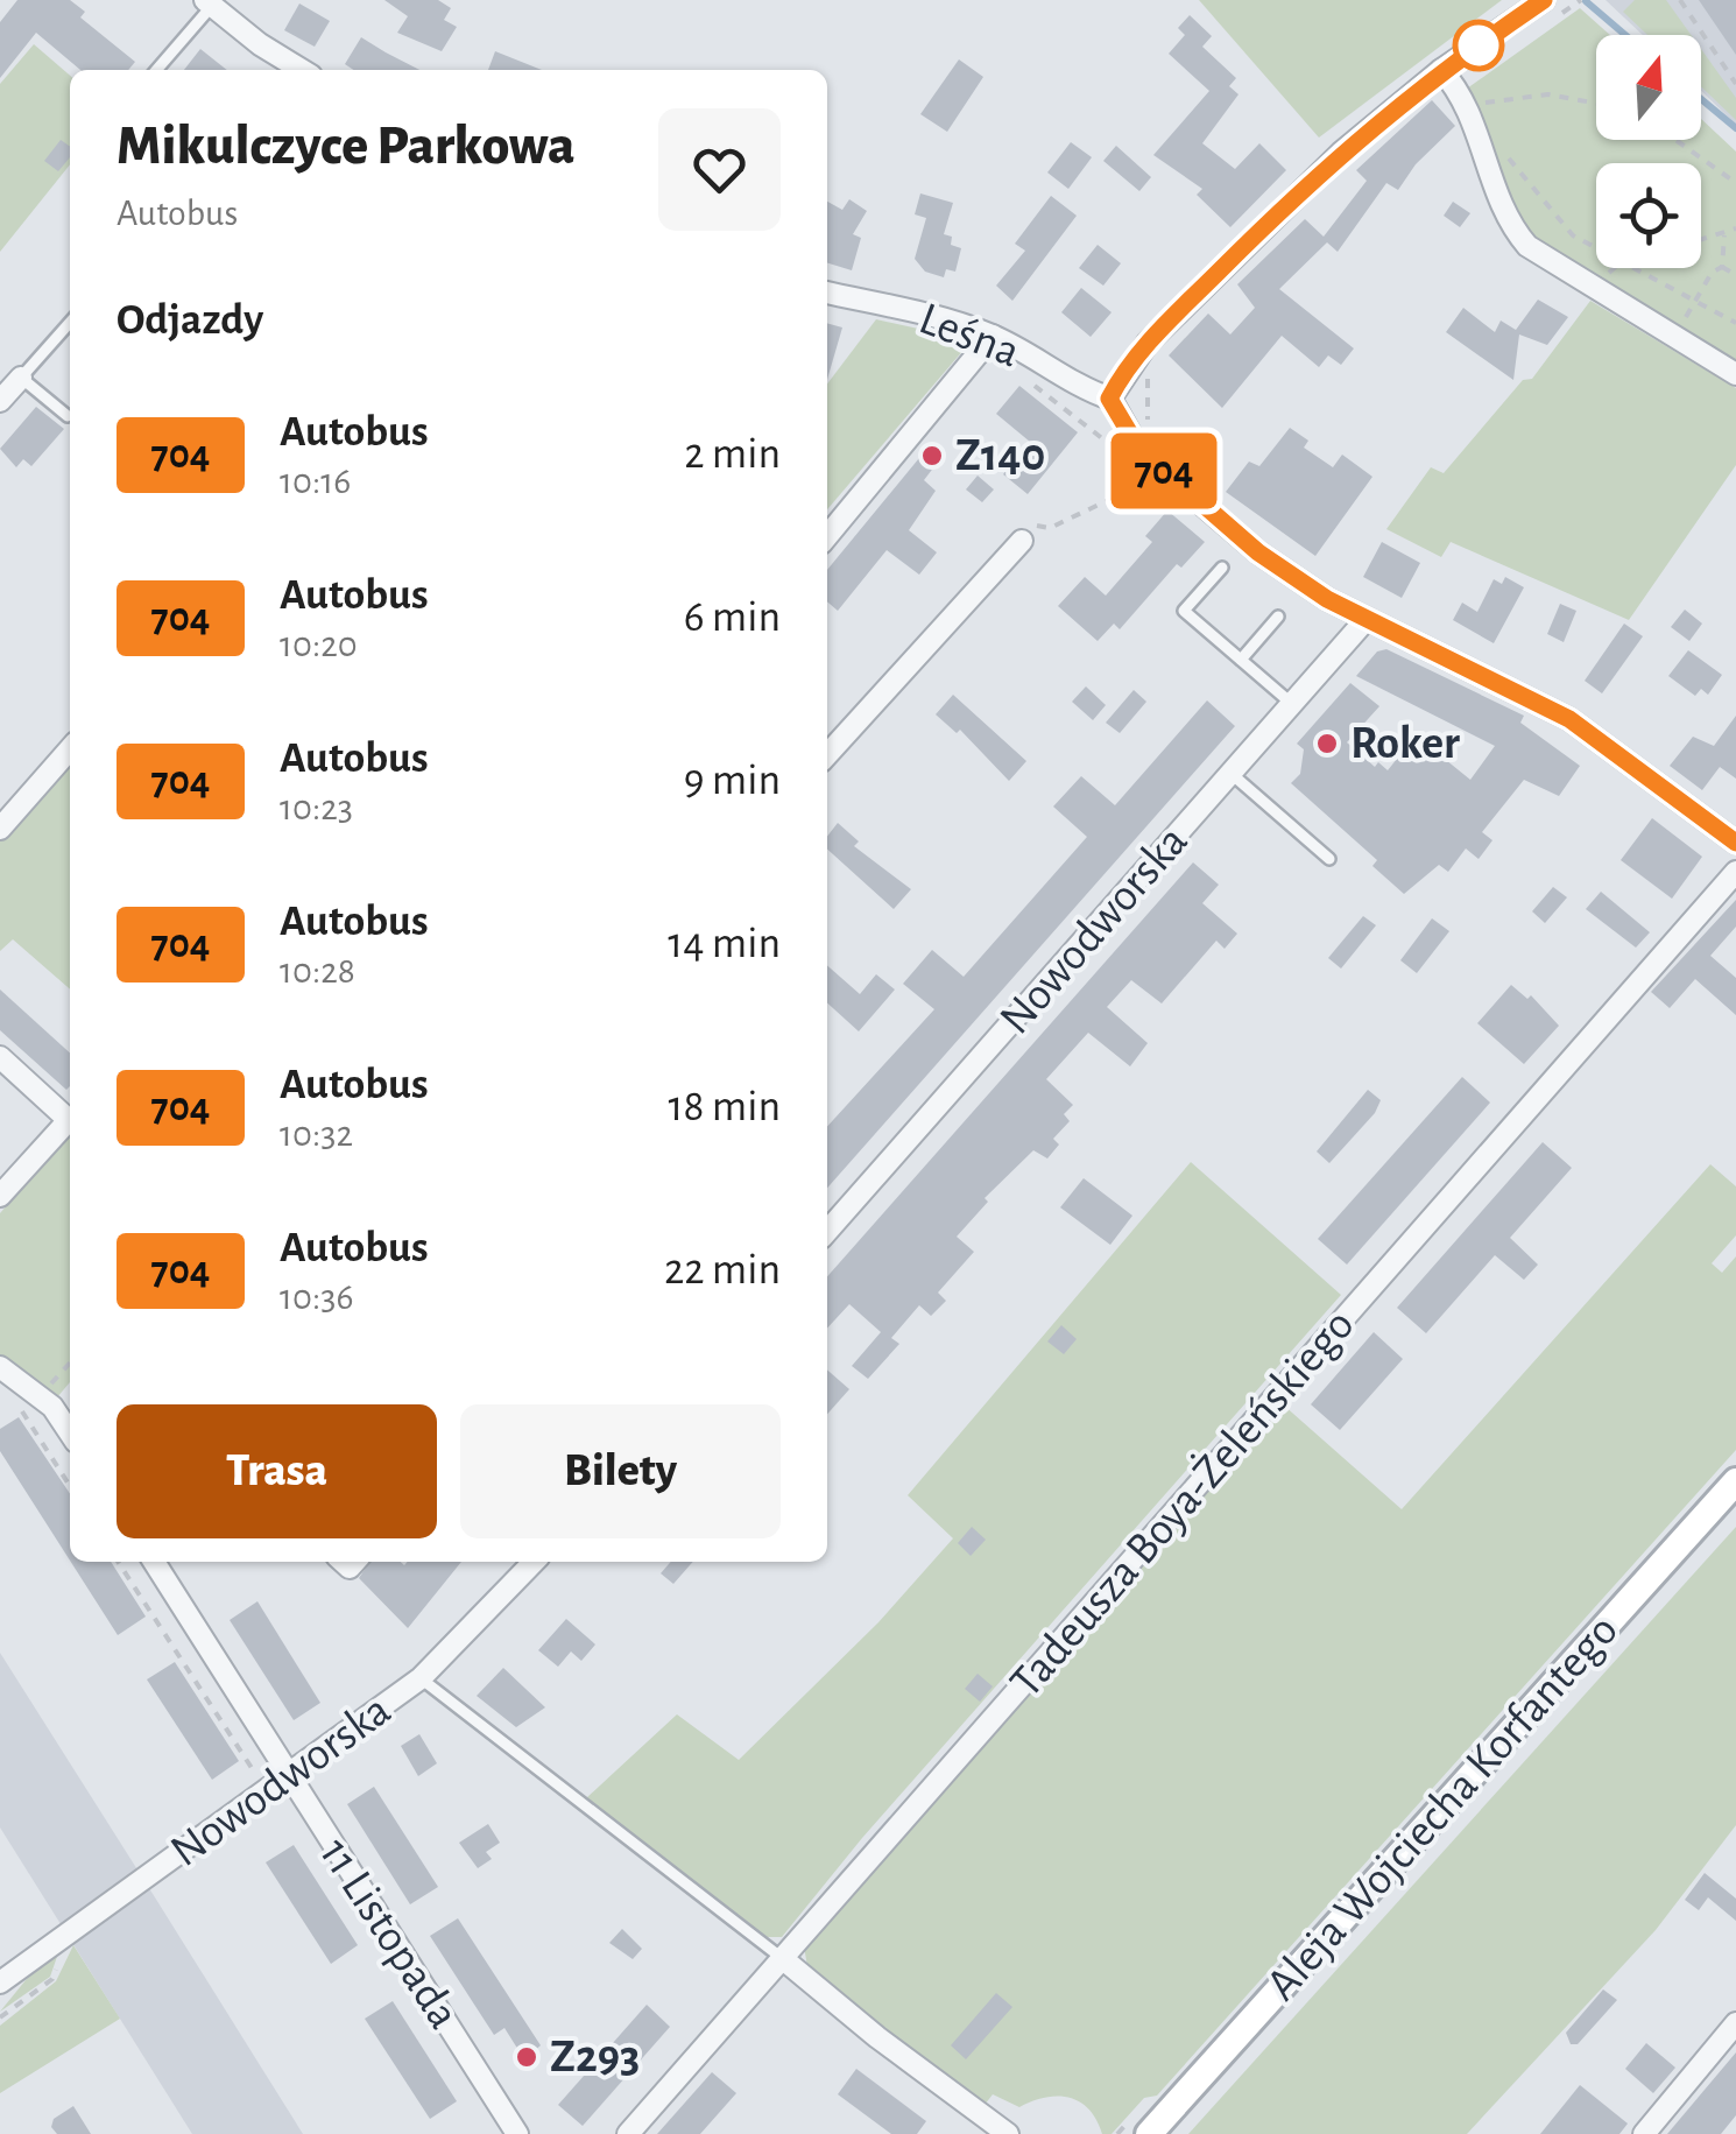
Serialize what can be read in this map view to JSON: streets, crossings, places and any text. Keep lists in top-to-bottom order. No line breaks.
{"streets":{"main road":["Aleja Wojciecha Korfantego"],"street":["Leśna","Nowodworska","Tadeusza Boya-Żeleńskiego","11 Listopada"]},"crossings":[["Nowodworska","11 Listopada"]],"places":["Z140","Roker","Z293"],"lines":["bus line 704"],"north":"top","page":{"on_map":"704","heading":[["Mikulczyce Parkowa","Autobus"],"Odjazdy"],"list":[{"mark":"704","name":"Autobus","note":"10:16","value":"2 min"},{"mark":"704","name":"Autobus","note":"10:20","value":"6 min"},{"mark":"704","name":"Autobus","note":"10:23","value":"9 min"},{"mark":"704","name":"Autobus","note":"10:28","value":"14 min"},{"mark":"704","name":"Autobus","note":"10:32","value":"18 min"},{"mark":"704","name":"Autobus","note":"10:36","value":"22 min"}],"buttons":["Trasa","Bilety"]}}
